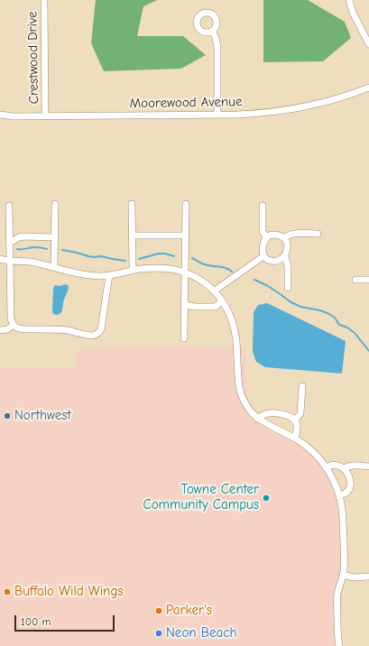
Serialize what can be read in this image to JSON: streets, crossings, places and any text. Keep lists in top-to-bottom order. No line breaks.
{"streets":{"street":["Crestwood Drive","Moorewood Avenue"]},"crossings":[["Crestwood Drive","Moorewood Avenue"]],"places":["Northwest","Towne Center Community Campus","Buffalo Wild Wings","Parker's","Neon Beach"],"scale_bar":"100 m"}
